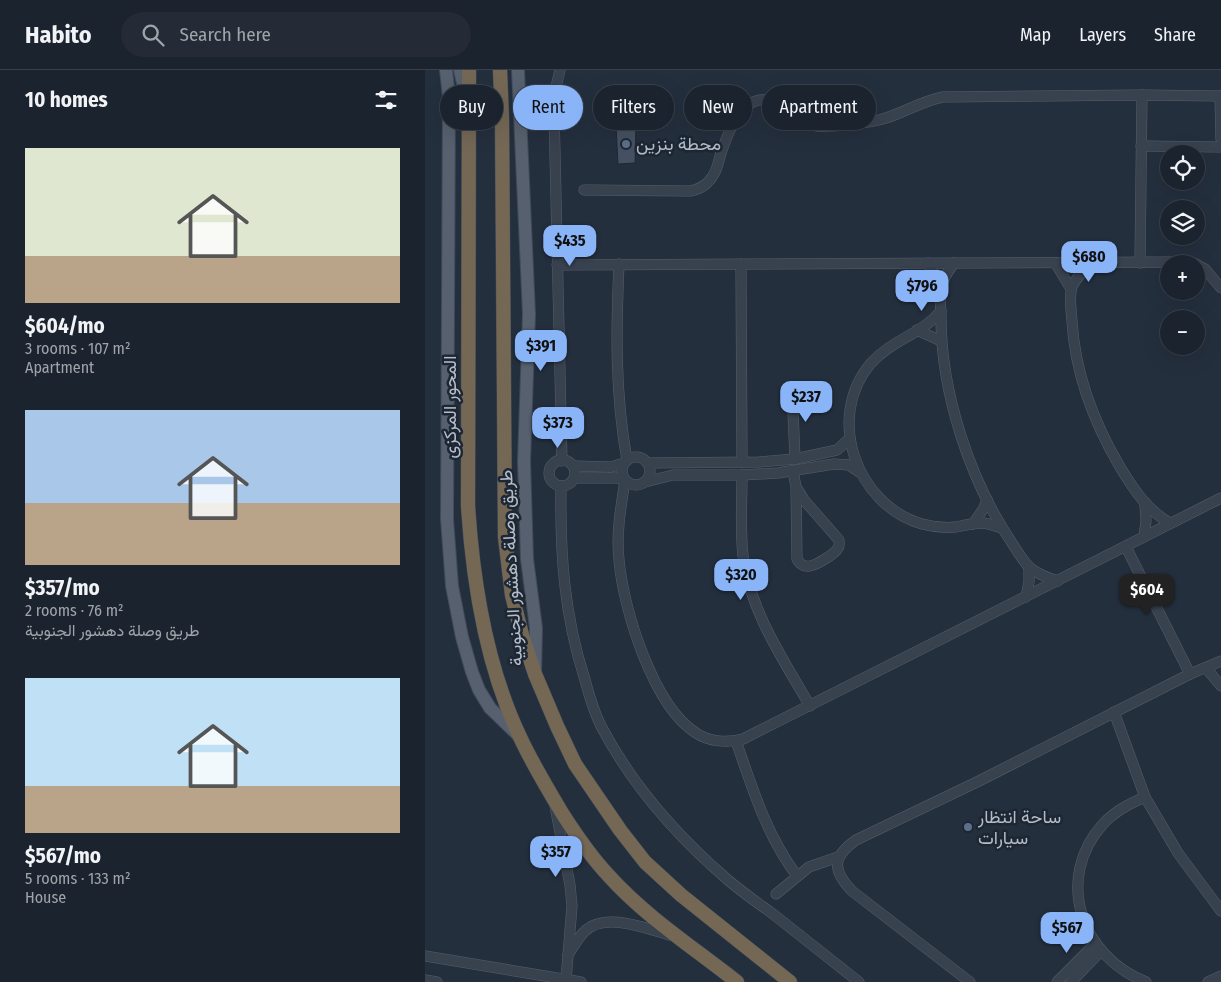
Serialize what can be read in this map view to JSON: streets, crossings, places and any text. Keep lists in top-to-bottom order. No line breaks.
{"streets":{"highway":["المحور المركزى"],"main road":["طريق وصلة دهشور الجنوبية"]},"places":["محطة بنزين","ساحة انتظار سيارات"],"page":{"header":"Habito","search":"Search here","nav":["Map","Layers","Share"],"heading":"10 homes","chip":["Buy","Rent","Filters","New","Apartment"],"list":[{"name":"$604/mo","note":"3 rooms · 107 m² · Apartment"},{"name":"$357/mo","note":"2 rooms · 76 m² · طريق وصلة دهشور الجنوبية"},{"name":"$567/mo","note":"5 rooms · 133 m² · House"}],"map_buttons":["+","−"],"price":["$435","$680","$796","$391","$237","$373","$320","$604","$357","$567"]}}
